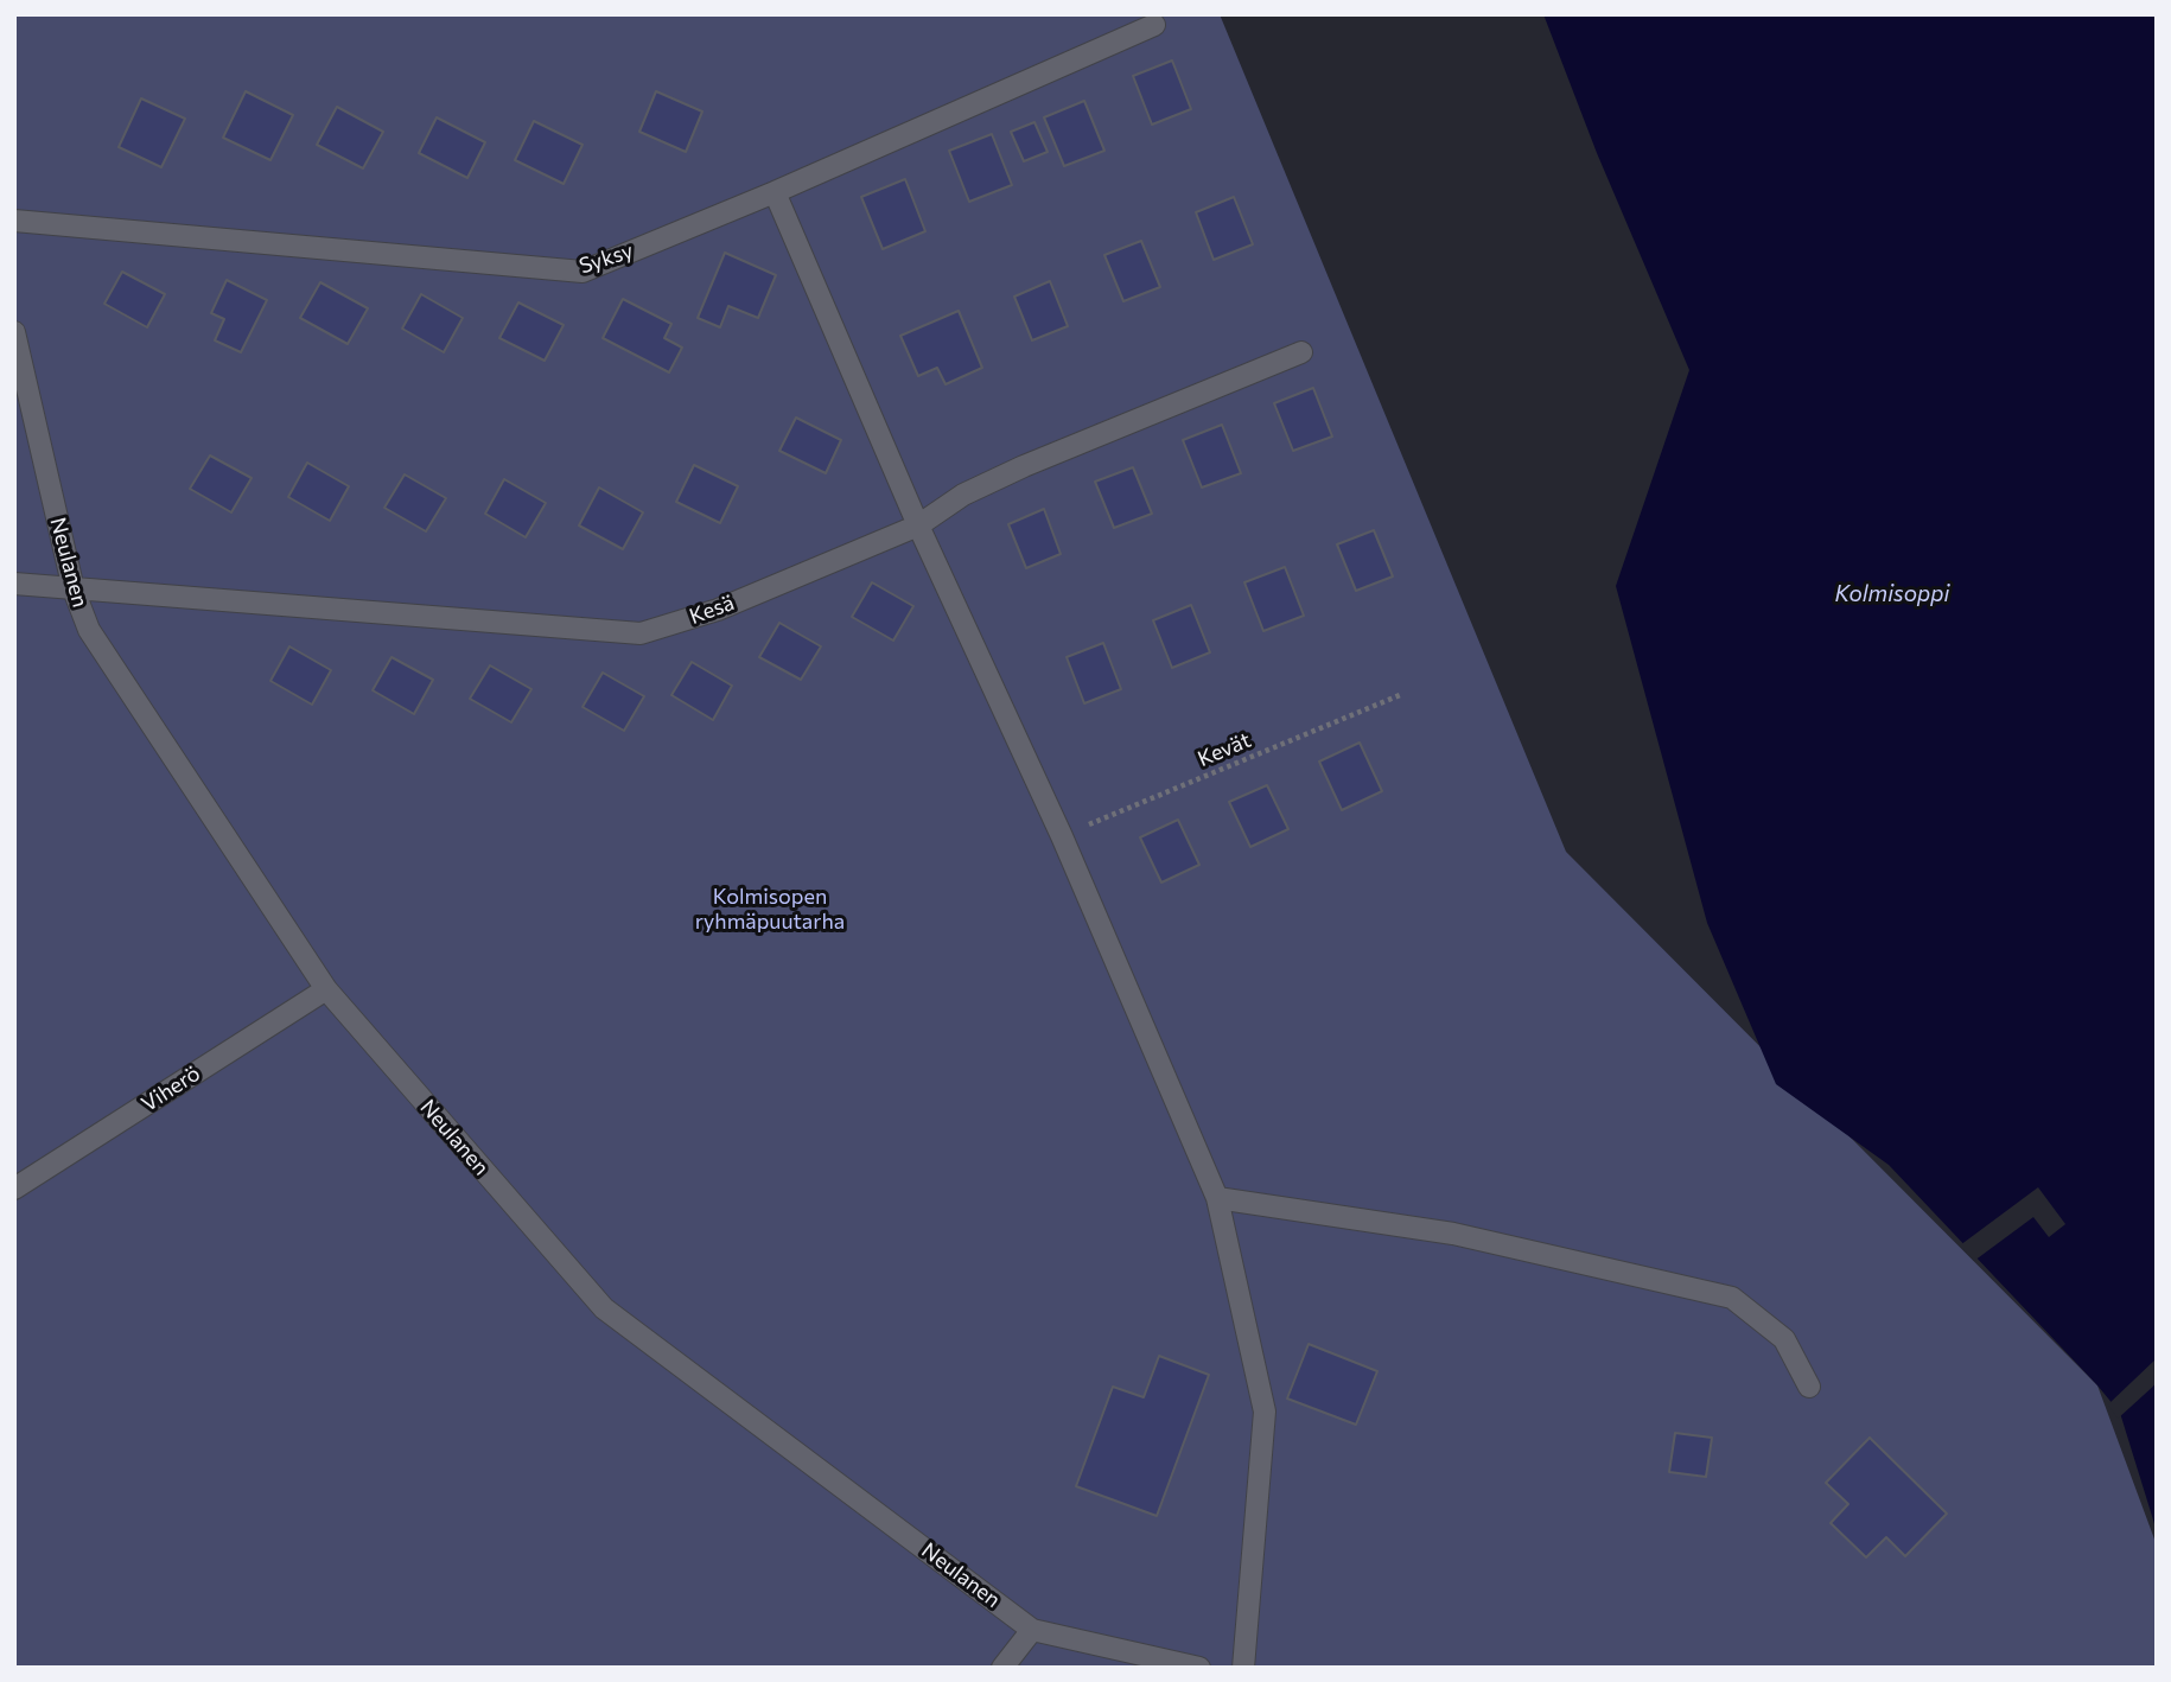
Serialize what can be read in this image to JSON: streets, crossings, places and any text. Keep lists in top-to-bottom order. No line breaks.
{"streets":{"lane":["Syksy","Neulanen","Kesä","Viherö"],"path":["Kevät"]},"crossings":[["Neulanen","Kesä"],["Neulanen","Viherö"]],"water":["Kolmisoppi"],"parks":["Kolmisopen ryhmäpuutarha"]}
